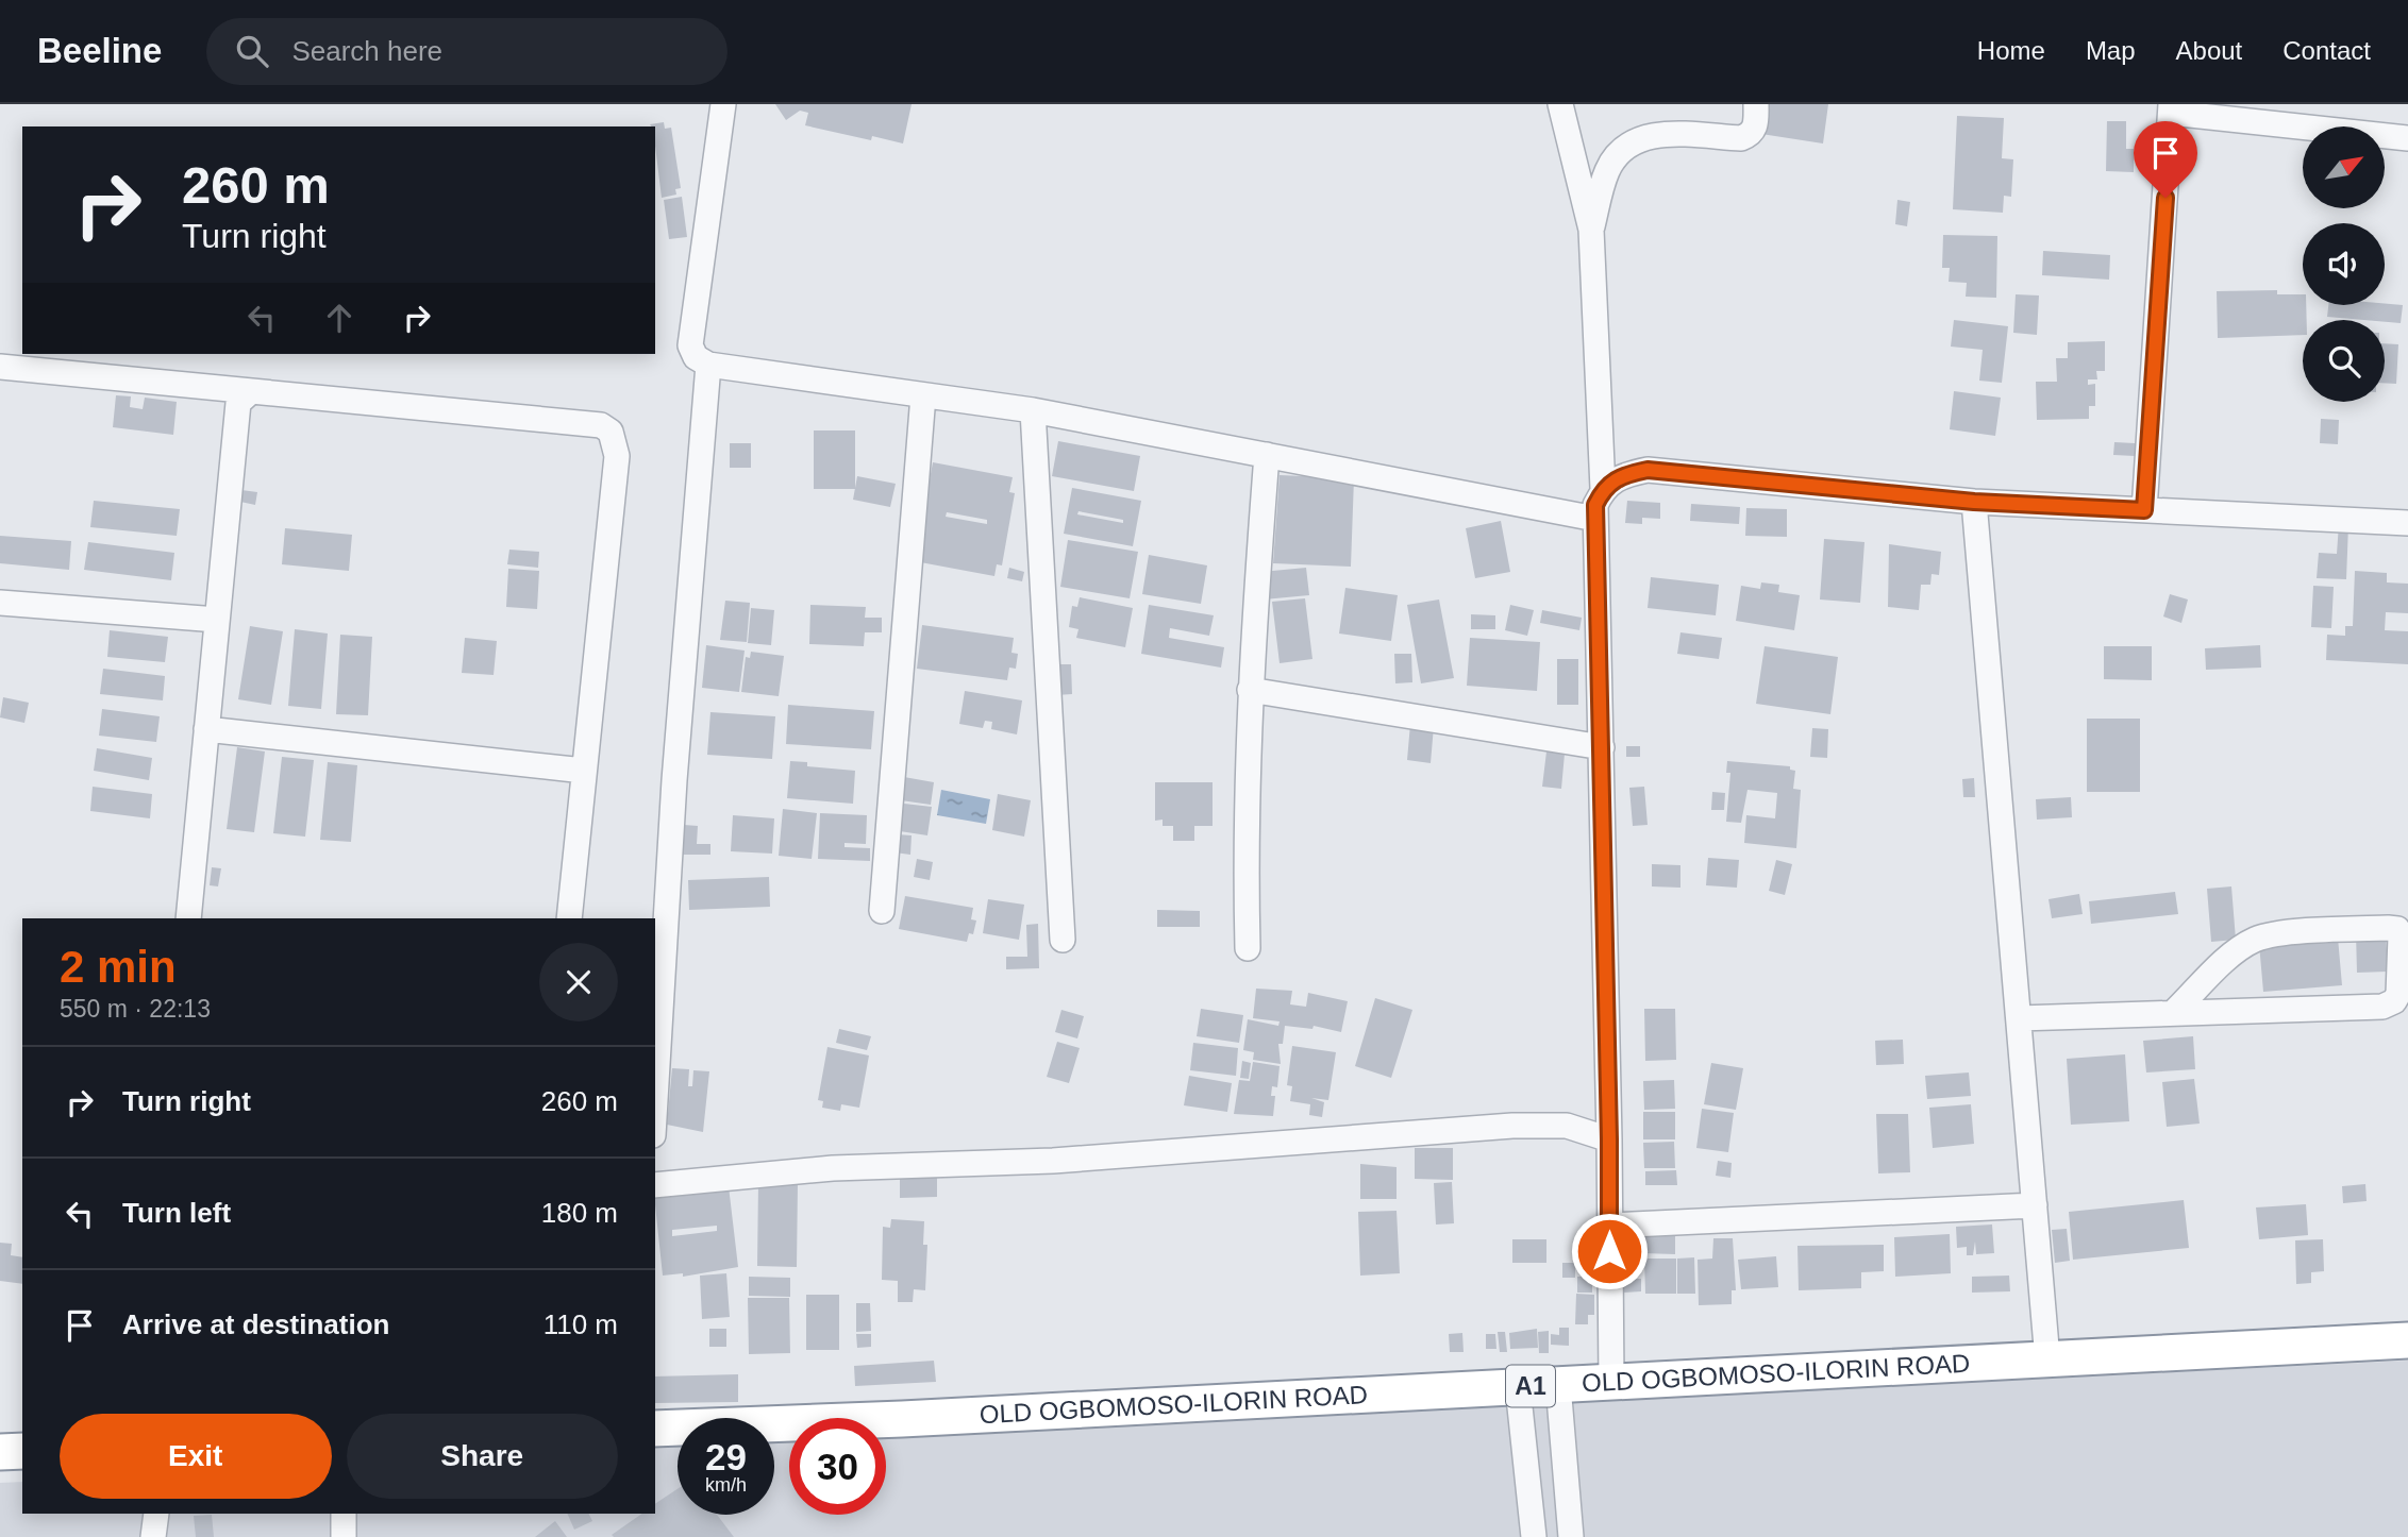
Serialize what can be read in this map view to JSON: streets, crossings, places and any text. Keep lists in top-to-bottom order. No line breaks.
{"streets":{"highway":["OLD OGBOMOSO-ILORIN ROAD","A1"]},"north":"top right","page":{"header":"Beeline","search":"Search here","nav":["Home","Map","About","Contact"],"turn":["260 m","Turn right"],"heading":["2 min","550 m · 22:13"],"list":[{"name":"Turn right","value":"260 m"},{"name":"Turn left","value":"180 m"},{"name":"Arrive at destination","value":"110 m"}],"buttons":["Exit","Share"],"speed":"29 km/h","limit":"30"}}
